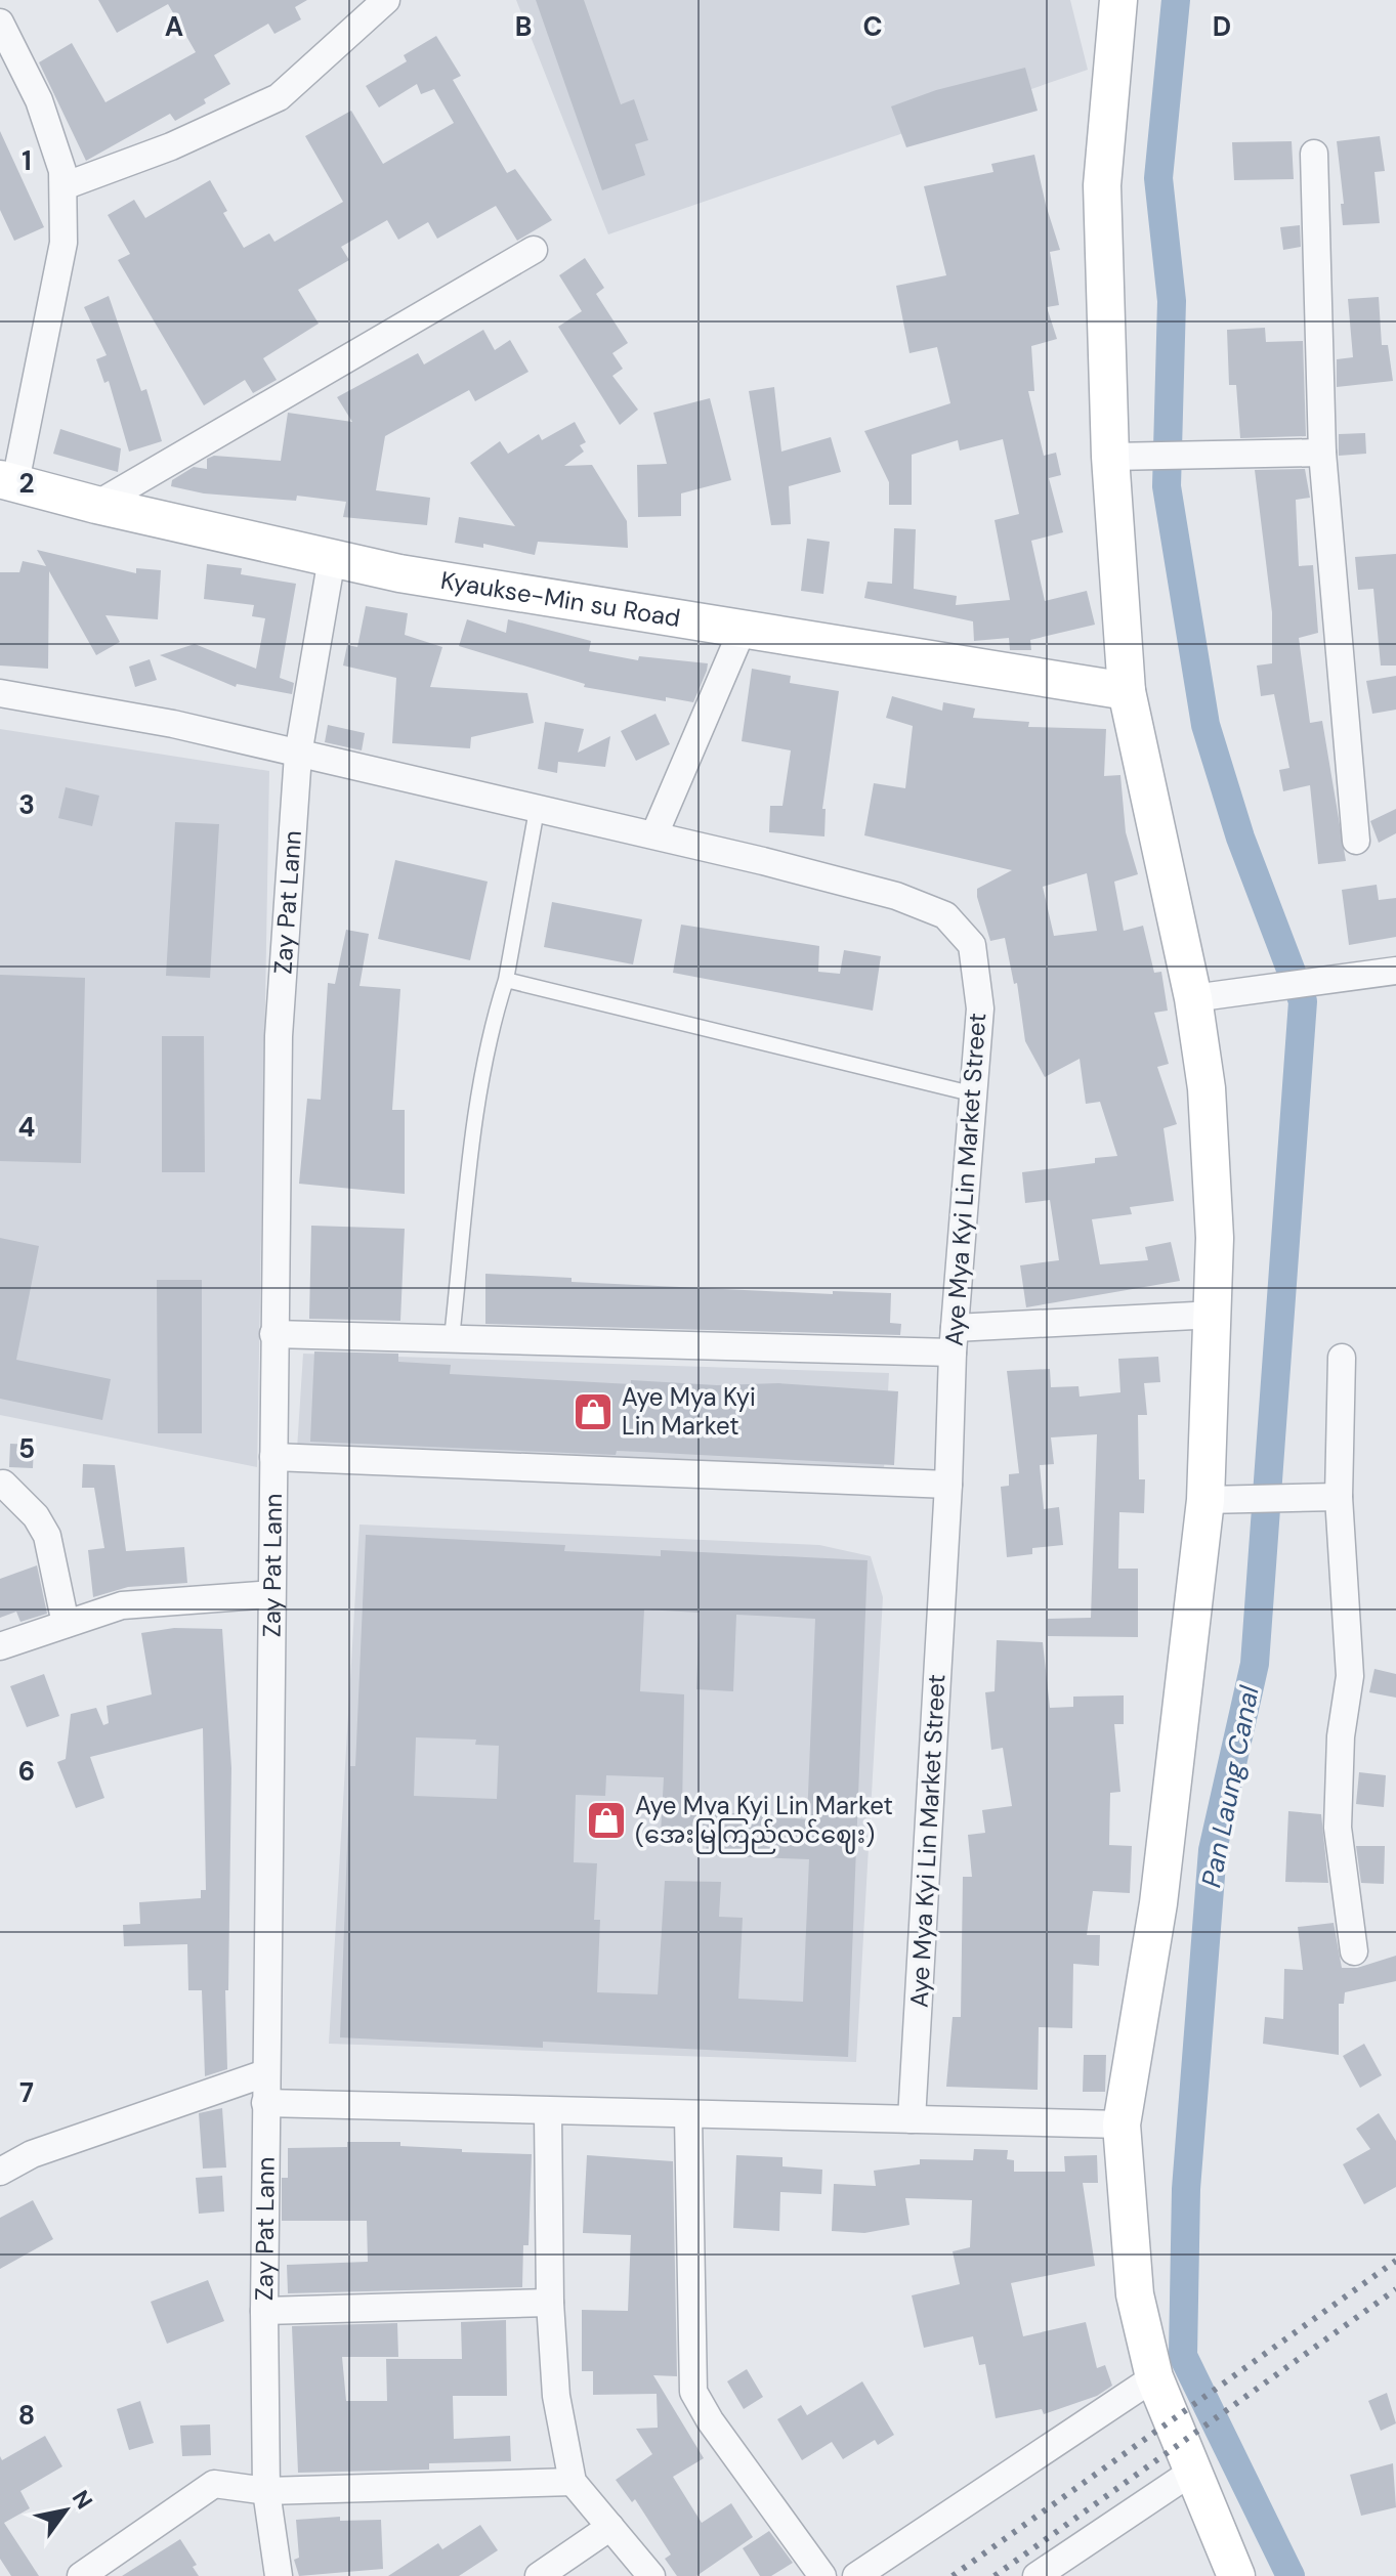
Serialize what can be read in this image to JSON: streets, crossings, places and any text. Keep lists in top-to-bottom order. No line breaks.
{"streets":{"street":["Kyaukse-Min su Road","Zay Pat Lann","Aye Mya Kyi Lin Market Street"]},"crossings":[["Kyaukse-Min su Road","Zay Pat Lann"],["Zay Pat Lann","Aye Mya Kyi Lin Market Street"]],"water":["Pan Laung Canal"],"places":{"shop":["Aye Mya Kyi Lin Market","Aye Mya Kyi Lin Market (အေးမြကြည်လင်ဈေး)"]},"north":"top right","grid":{"columns":["A","B","C","D"],"rows":["1","2","3","4","5","6","7","8"]}}
